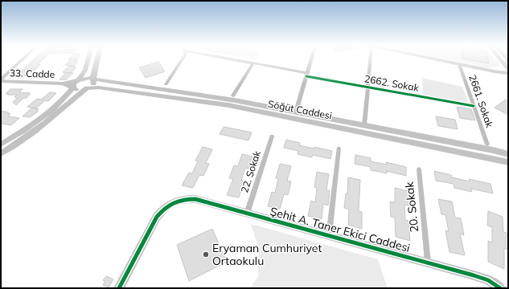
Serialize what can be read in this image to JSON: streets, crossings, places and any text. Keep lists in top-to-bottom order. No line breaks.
{"streets":{"main road":["33. Cadde","Söğüt Caddesi","Şehit A. Taner Ekici Caddesi"],"street":["2662. Sokak","2661. Sokak","22. Sokak","20. Sokak"]},"crossings":[["33. Cadde","Söğüt Caddesi"],["2662. Sokak","2661. Sokak"],["22. Sokak","Şehit A. Taner Ekici Caddesi"],["20. Sokak","Şehit A. Taner Ekici Caddesi"]],"places":["Eryaman Cumhuriyet Ortaokulu"]}
